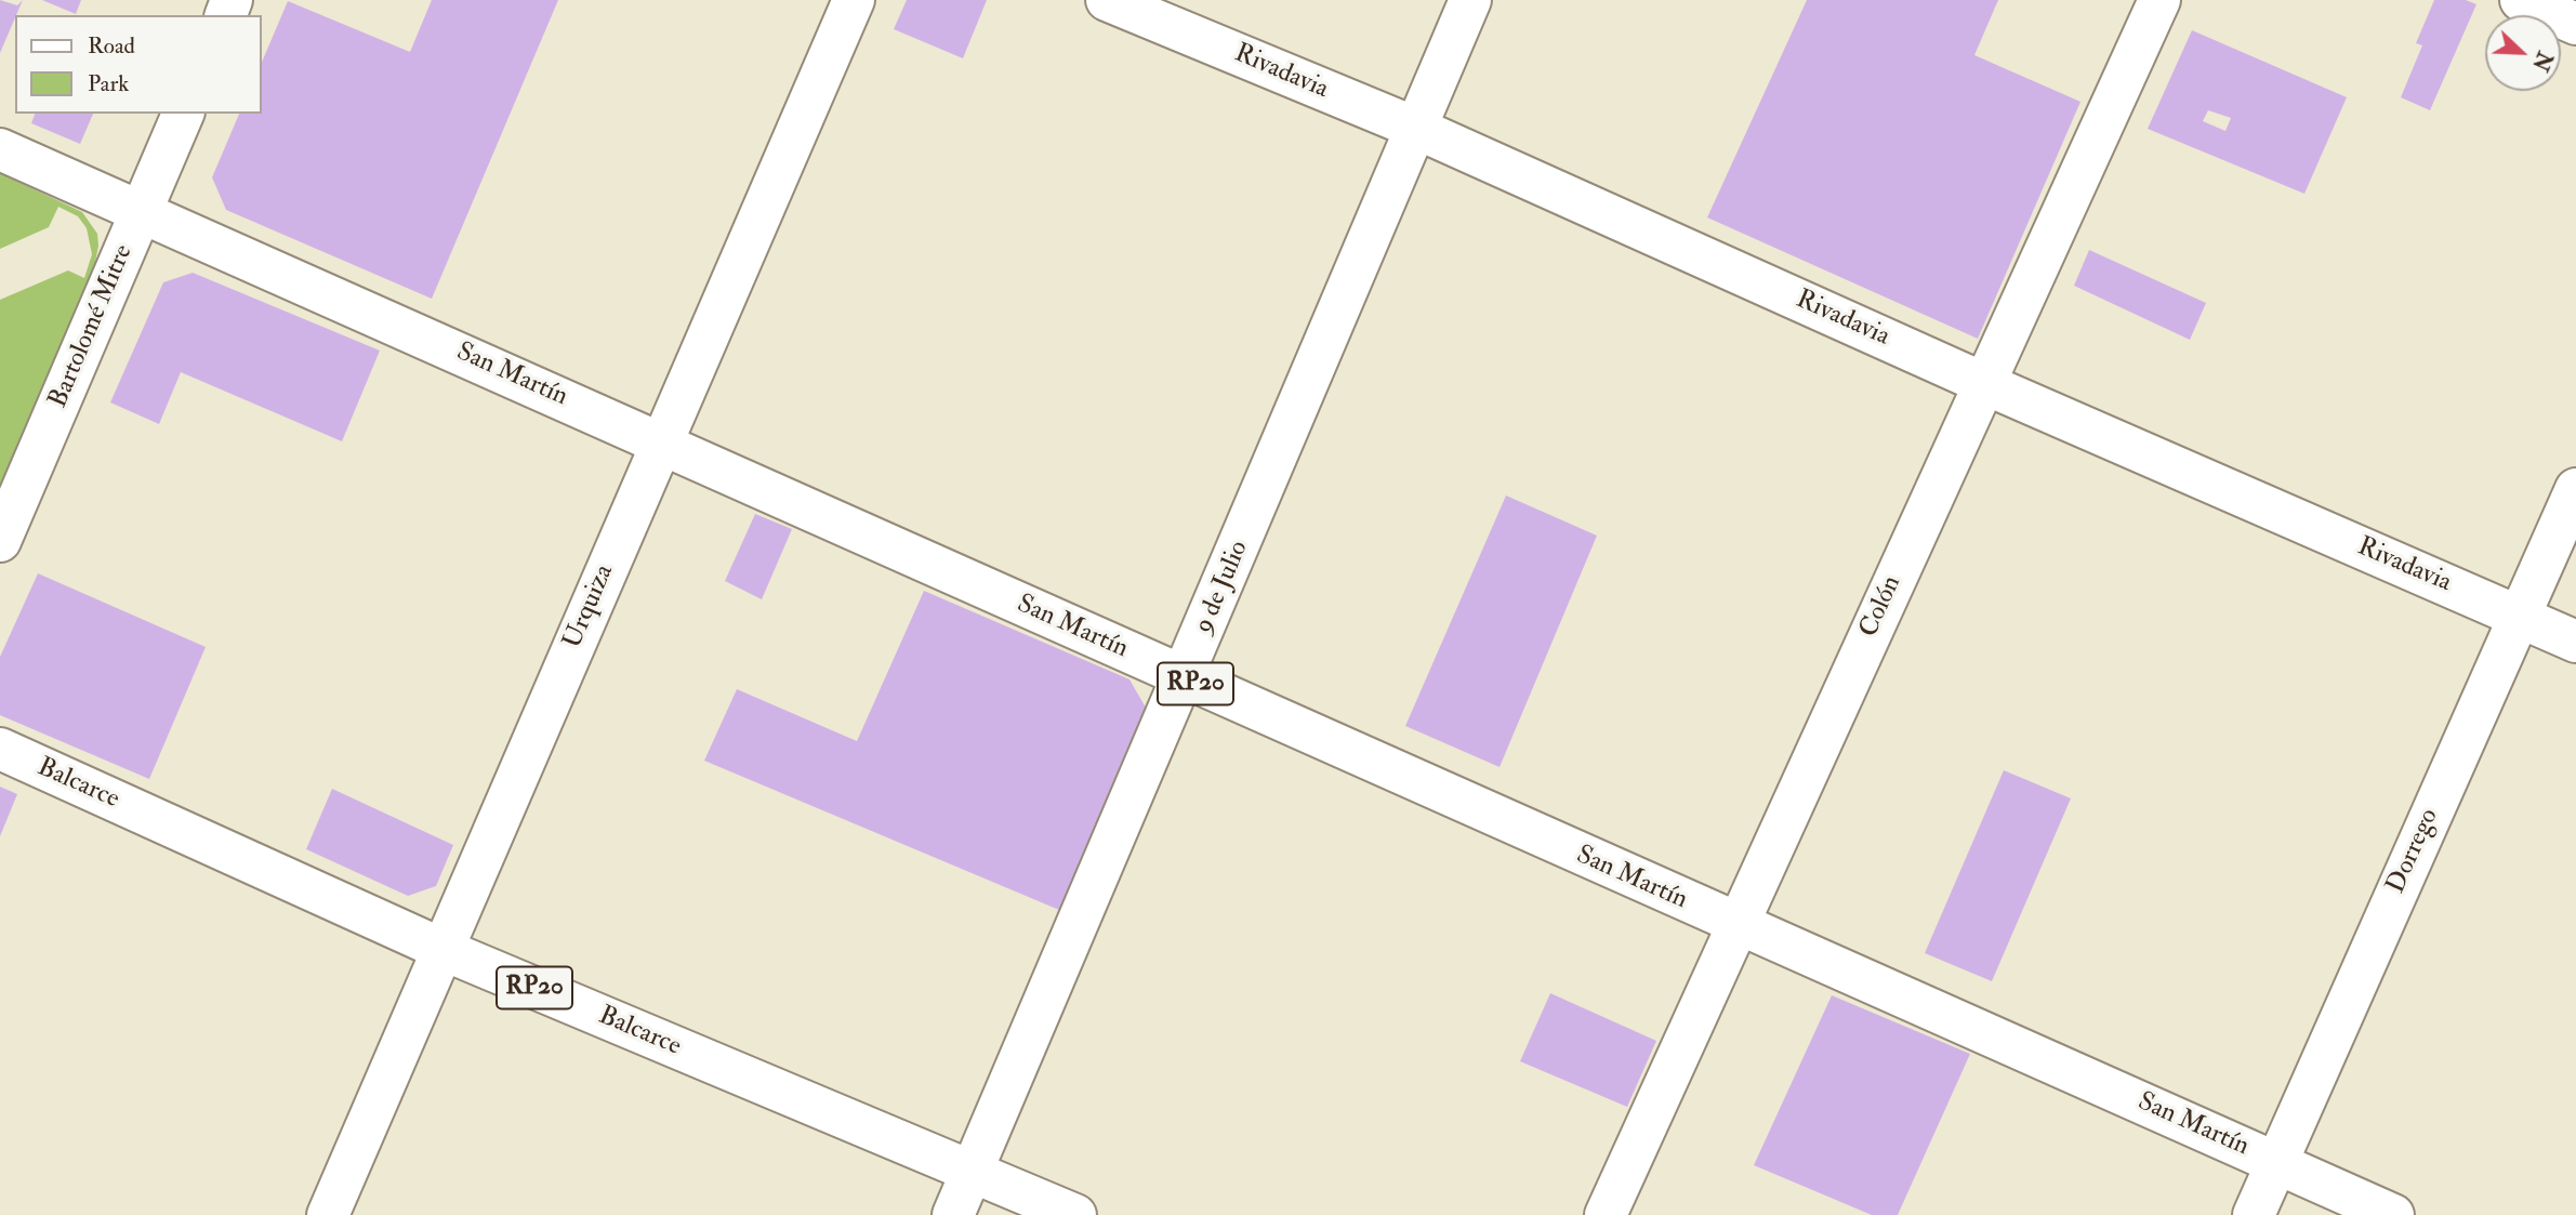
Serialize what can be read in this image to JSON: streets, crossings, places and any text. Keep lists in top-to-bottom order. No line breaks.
{"streets":{"street":["Rivadavia","Bartolomé Mitre","San Martín","9 de Julio","Urquiza","Colón","RP20","Balcarce","Dorrego"]},"crossings":[["Rivadavia","9 de Julio"],["Rivadavia","Colón"],["Rivadavia","Dorrego"],["Bartolomé Mitre","San Martín"],["San Martín","9 de Julio"],["San Martín","Urquiza"],["San Martín","Colón"],["San Martín","Dorrego"],["9 de Julio","Balcarce"],["Urquiza","Balcarce"]],"legend":["Road","Park"],"north":"bottom right"}
